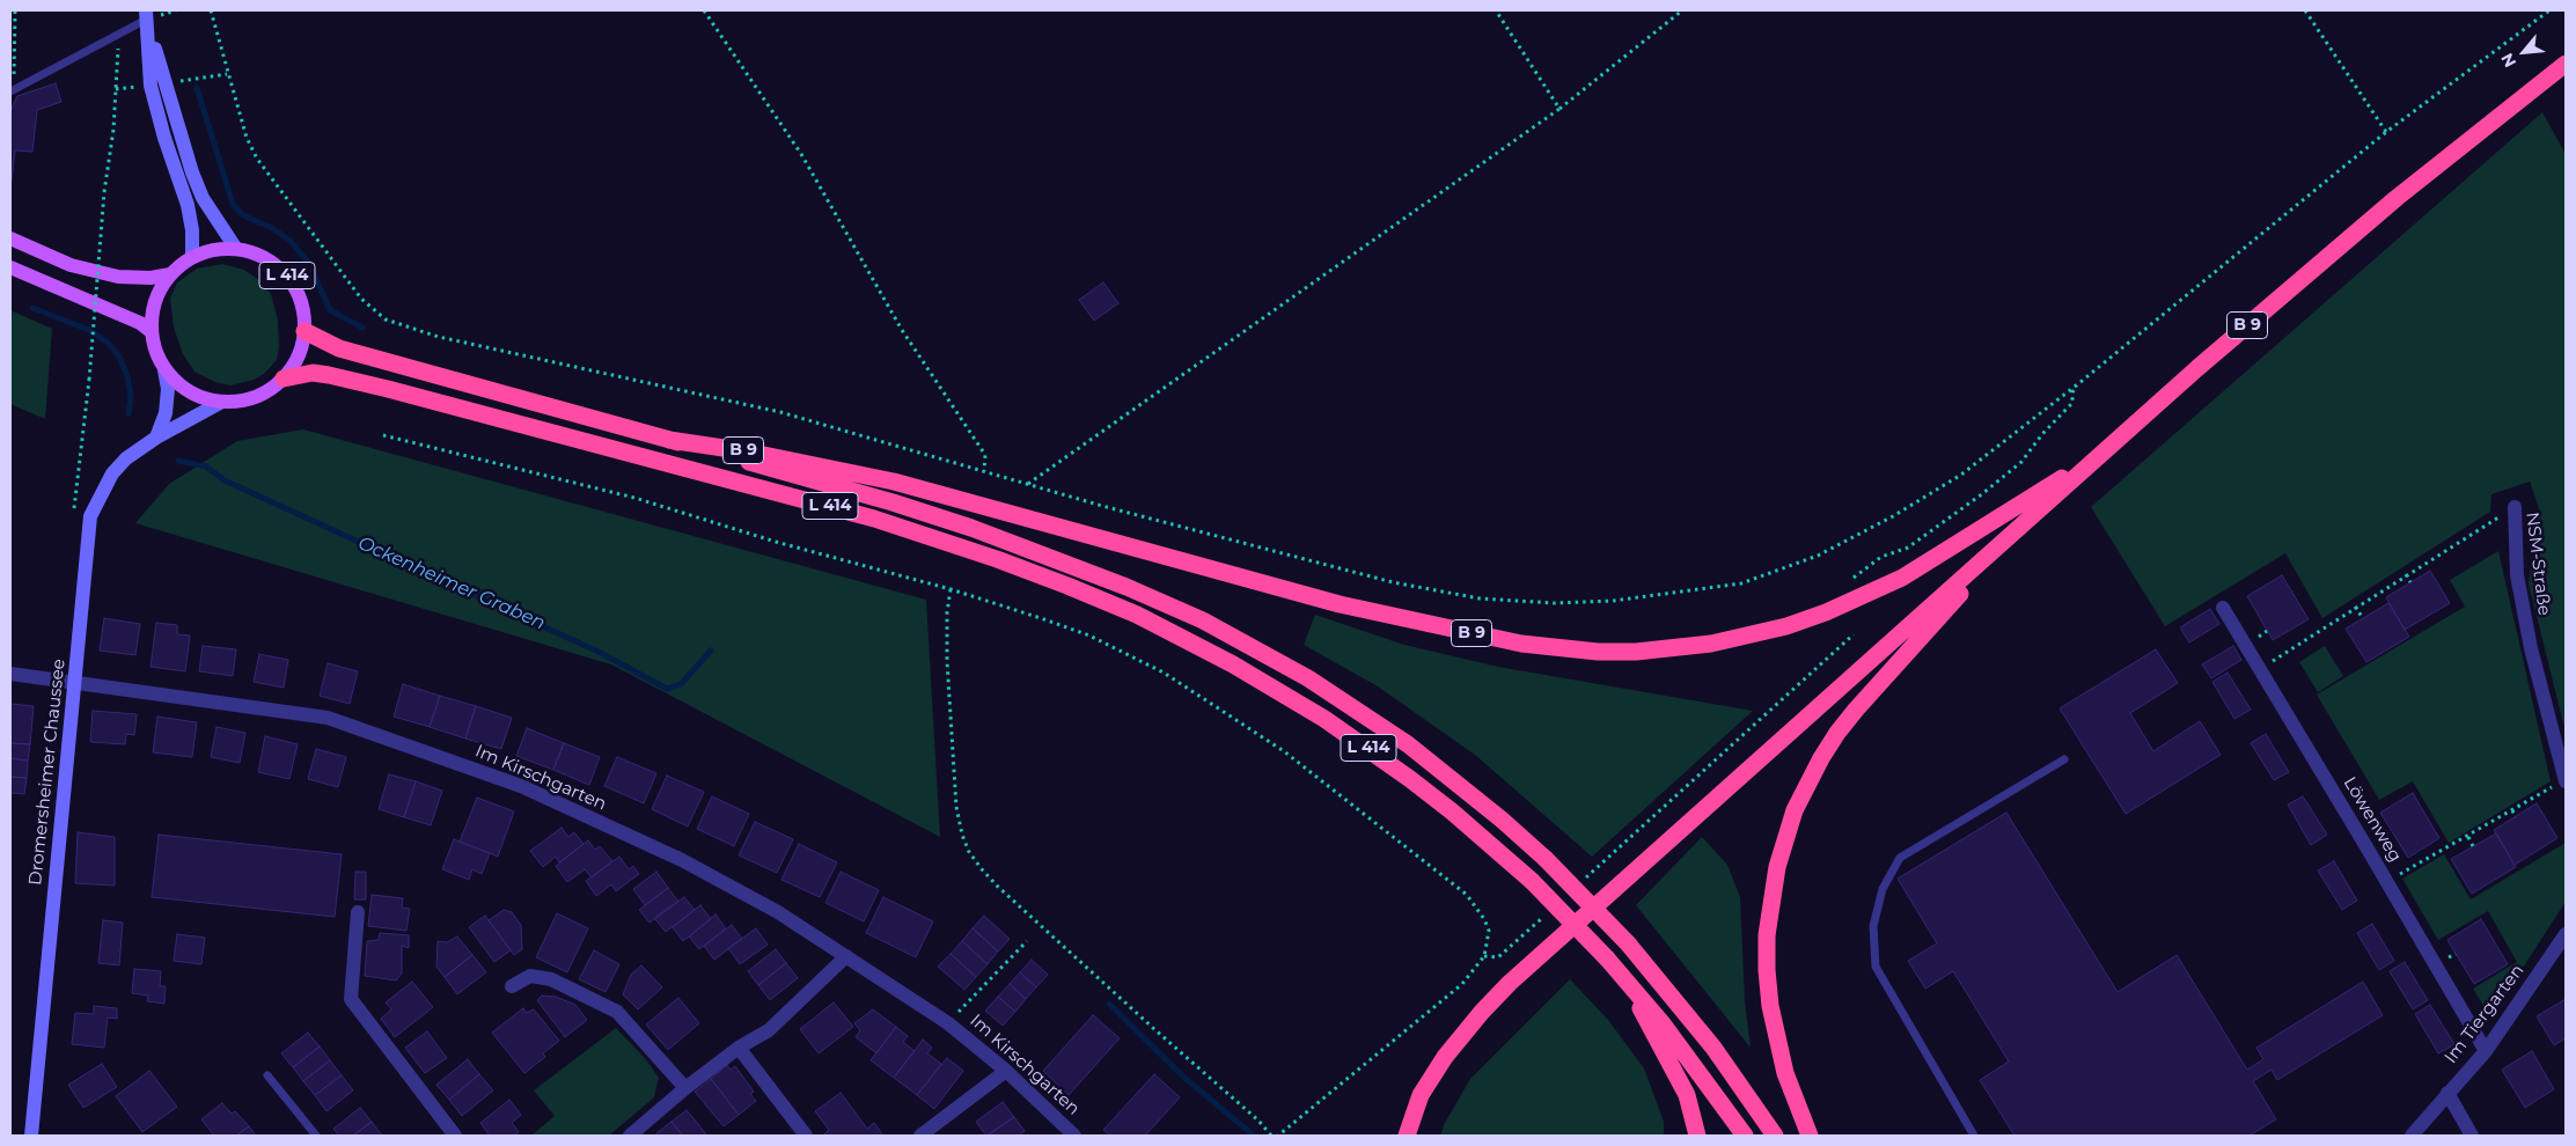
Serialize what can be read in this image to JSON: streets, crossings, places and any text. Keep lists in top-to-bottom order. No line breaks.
{"streets":{"highway":["L 414","B 9"],"street":["NSM-Straße","Dromersheimer Chaussee","Im Kirschgarten","Löwenweg","Im Tiergarten"]},"crossings":[["L 414","B 9"],["L 414","Dromersheimer Chaussee"],["NSM-Straße","Löwenweg"],["Dromersheimer Chaussee","Im Kirschgarten"],["Löwenweg","Im Tiergarten"]],"water":["Ockenheimer Graben"],"north":"bottom left"}
